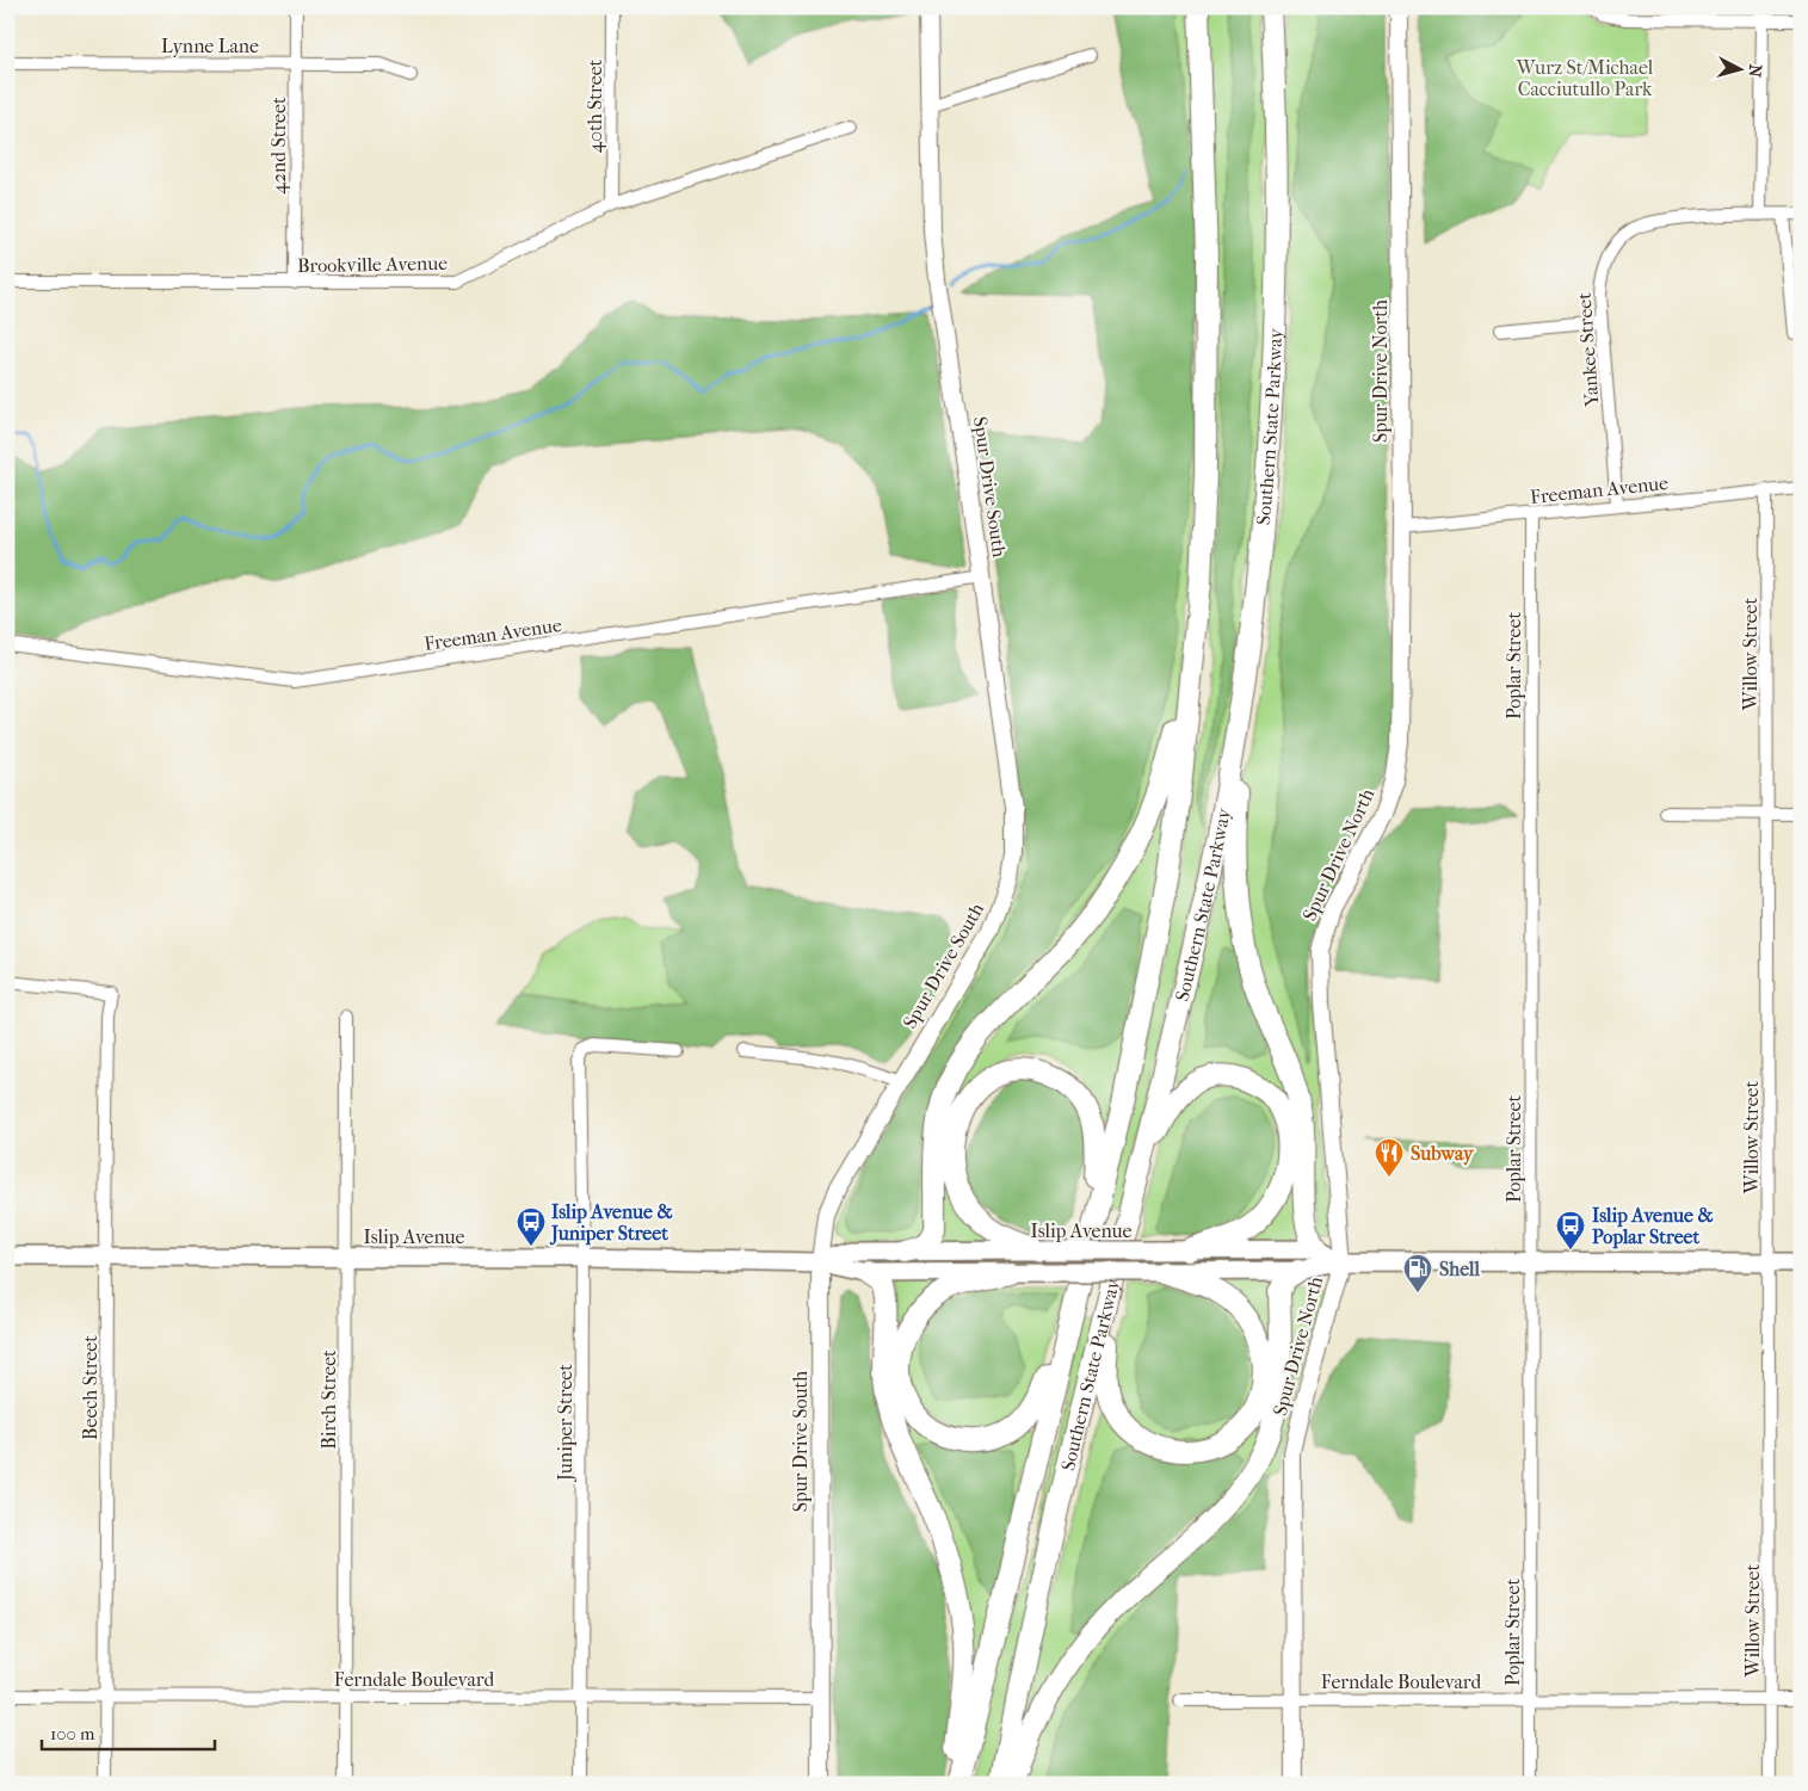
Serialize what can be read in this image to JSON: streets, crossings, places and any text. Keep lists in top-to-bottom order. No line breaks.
{"streets":{"highway":["Southern State Parkway"],"main road":["Islip Avenue"],"street":["Lynne Lane","40th Street","42nd Street","Brookville Avenue","Yankee Street","Spur Drive North","Spur Drive South","Freeman Avenue","Willow Street","Poplar Street","Beech Street","Birch Street","Juniper Street","Ferndale Boulevard"]},"crossings":[["Lynne Lane","42nd Street"],["40th Street","Brookville Avenue"],["42nd Street","Brookville Avenue"],["Yankee Street","Freeman Avenue"],["Spur Drive North","Freeman Avenue"],["Spur Drive North","Islip Avenue"],["Spur Drive North","Ferndale Boulevard"],["Spur Drive South","Freeman Avenue"],["Spur Drive South","Islip Avenue"],["Spur Drive South","Ferndale Boulevard"],["Freeman Avenue","Willow Street"],["Freeman Avenue","Poplar Street"],["Willow Street","Islip Avenue"],["Willow Street","Ferndale Boulevard"],["Poplar Street","Islip Avenue"],["Poplar Street","Ferndale Boulevard"],["Islip Avenue","Beech Street"],["Islip Avenue","Birch Street"],["Islip Avenue","Juniper Street"],["Beech Street","Ferndale Boulevard"],["Birch Street","Ferndale Boulevard"],["Juniper Street","Ferndale Boulevard"]],"parks":["Wurz St/Michael Cacciutullo Park"],"places":{"restaurant":["Subway"],"bus stop":["Islip Avenue & Juniper Street","Islip Avenue & Poplar Street"],"fuel station":["Shell"]},"scale_bar":"100 m","north":"right"}
